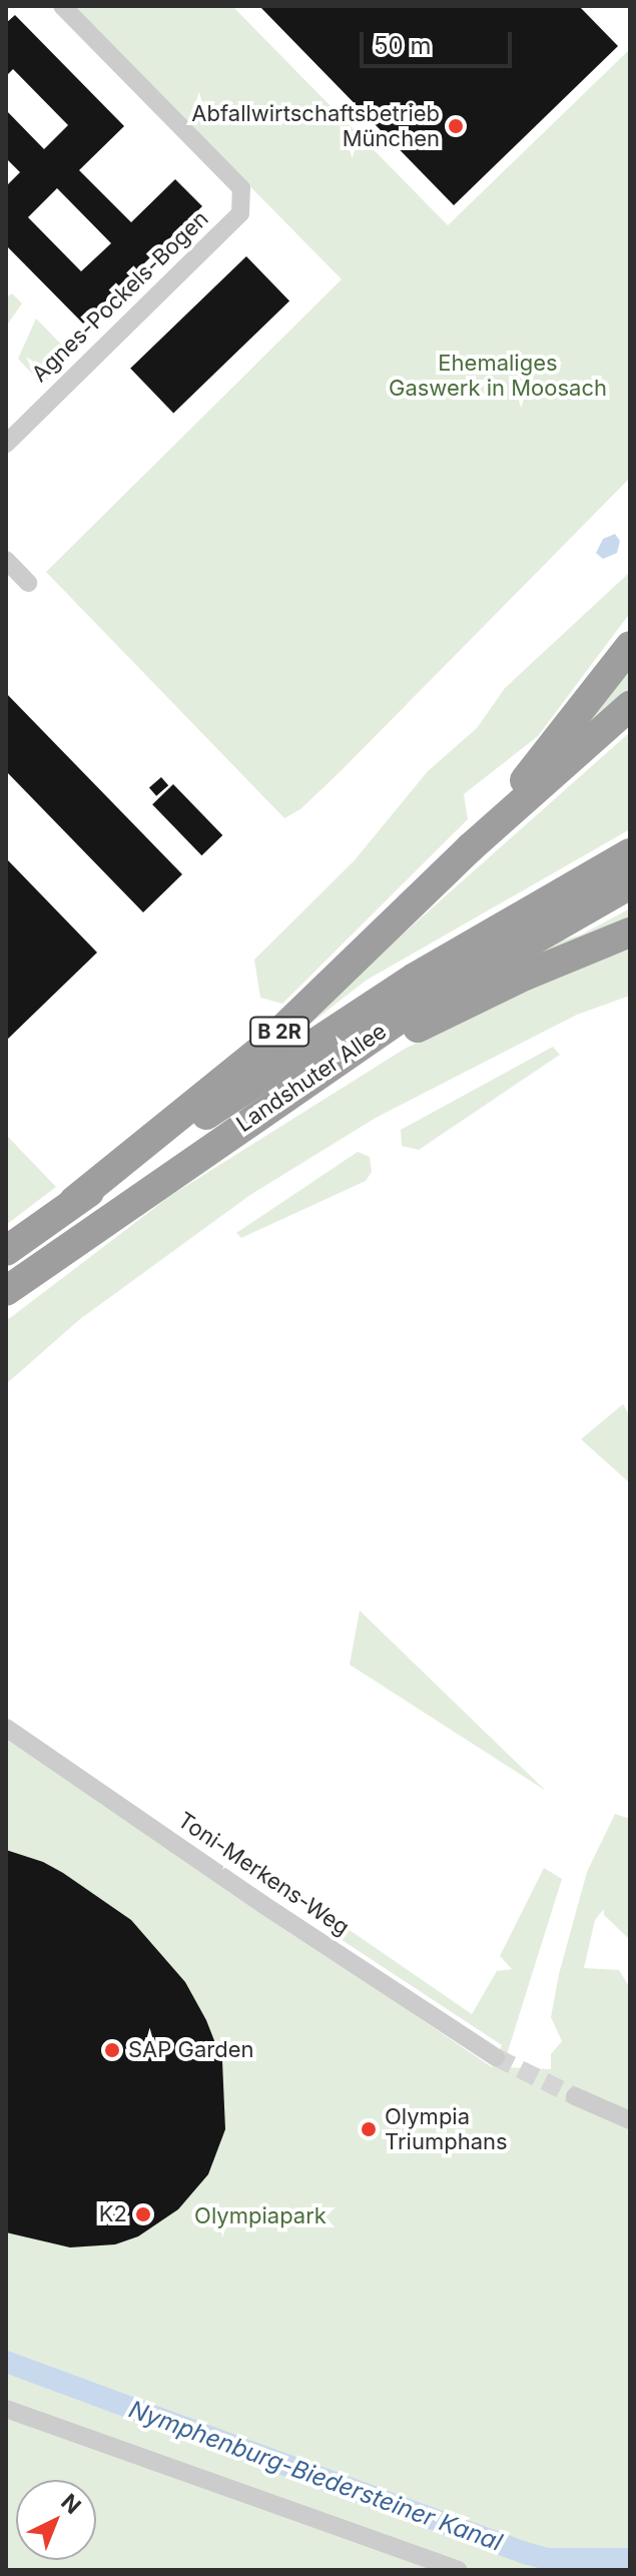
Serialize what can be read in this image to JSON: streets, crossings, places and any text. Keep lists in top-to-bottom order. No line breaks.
{"streets":{"highway":["B 2R","Landshuter Allee"],"street":["Agnes-Pockels-Bogen","Toni-Merkens-Weg"]},"crossings":[["B 2R","Landshuter Allee"]],"water":["Nymphenburg-Biedersteiner Kanal"],"parks":["Ehemaliges Gaswerk in Moosach","Olympiapark"],"places":["Abfallwirtschaftsbetrieb München","SAP Garden","Olympia Triumphans","K2"],"scale_bar":"50 m","north":"top right"}
